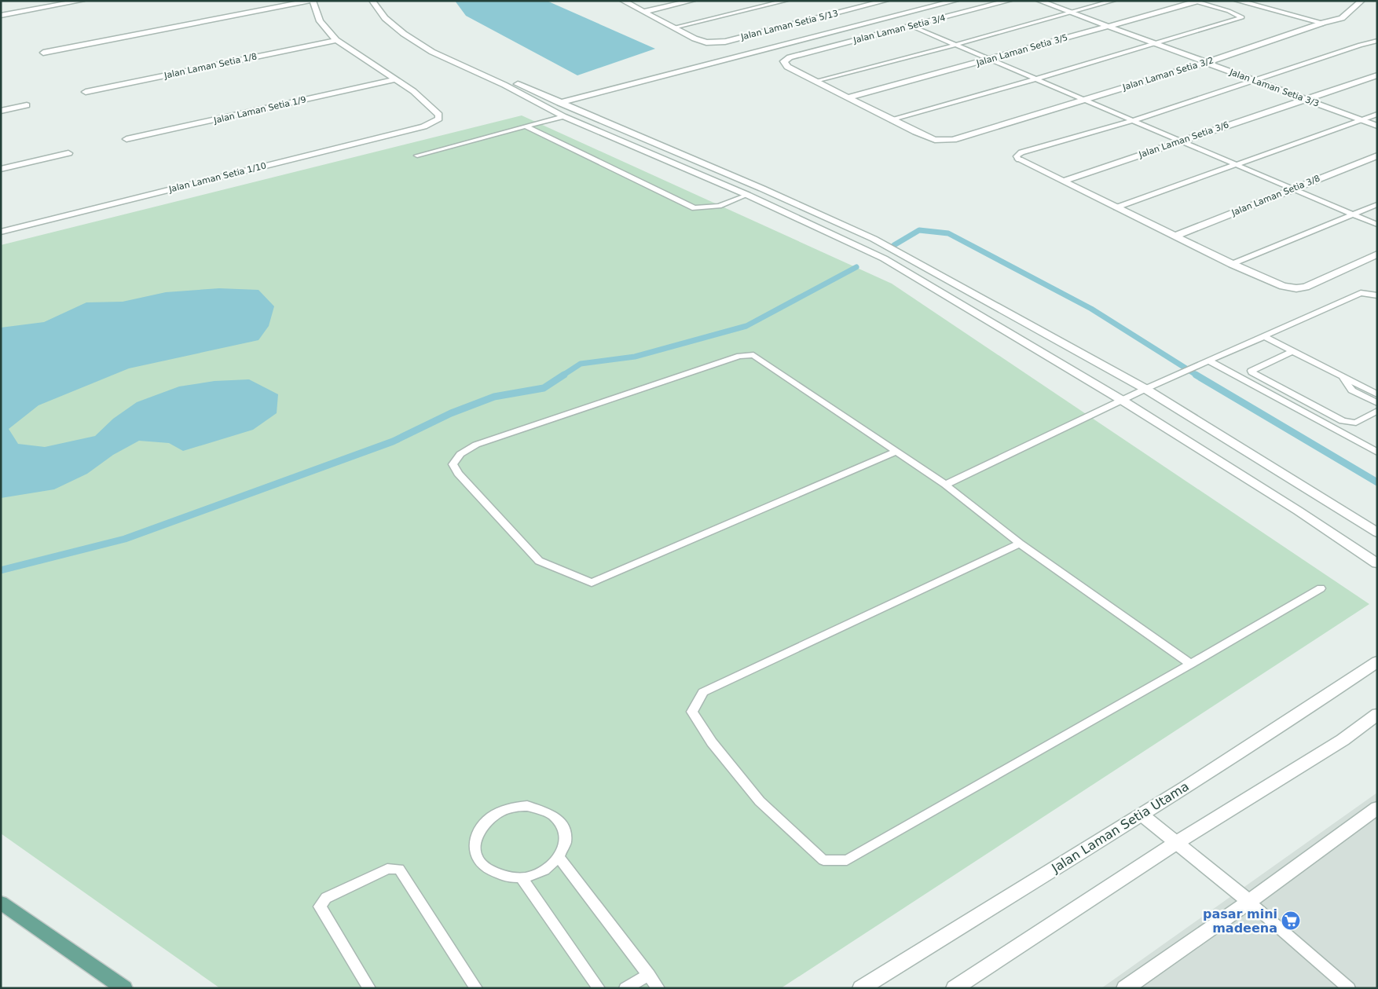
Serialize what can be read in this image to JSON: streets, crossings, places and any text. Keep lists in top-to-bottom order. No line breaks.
{"streets":{"street":["Jalan Laman Setia 5/13","Jalan Laman Setia 3/4","Jalan Laman Setia 3/5","Jalan Laman Setia 1/8","Jalan Laman Setia 3/2","Jalan Laman Setia 3/3","Jalan Laman Setia 1/9","Jalan Laman Setia 3/6","Jalan Laman Setia 1/10","Jalan Laman Setia 3/8","Jalan Laman Setia Utama"]},"crossings":[["Jalan Laman Setia 3/4","Jalan Laman Setia 3/2"],["Jalan Laman Setia 3/5","Jalan Laman Setia 3/2"],["Jalan Laman Setia 3/5","Jalan Laman Setia 3/3"],["Jalan Laman Setia 3/2","Jalan Laman Setia 3/3"],["Jalan Laman Setia 3/3","Jalan Laman Setia 3/6"],["Jalan Laman Setia 1/9","Jalan Laman Setia 1/10"]],"places":{"supermarket":["pasar mini madeena"]}}
